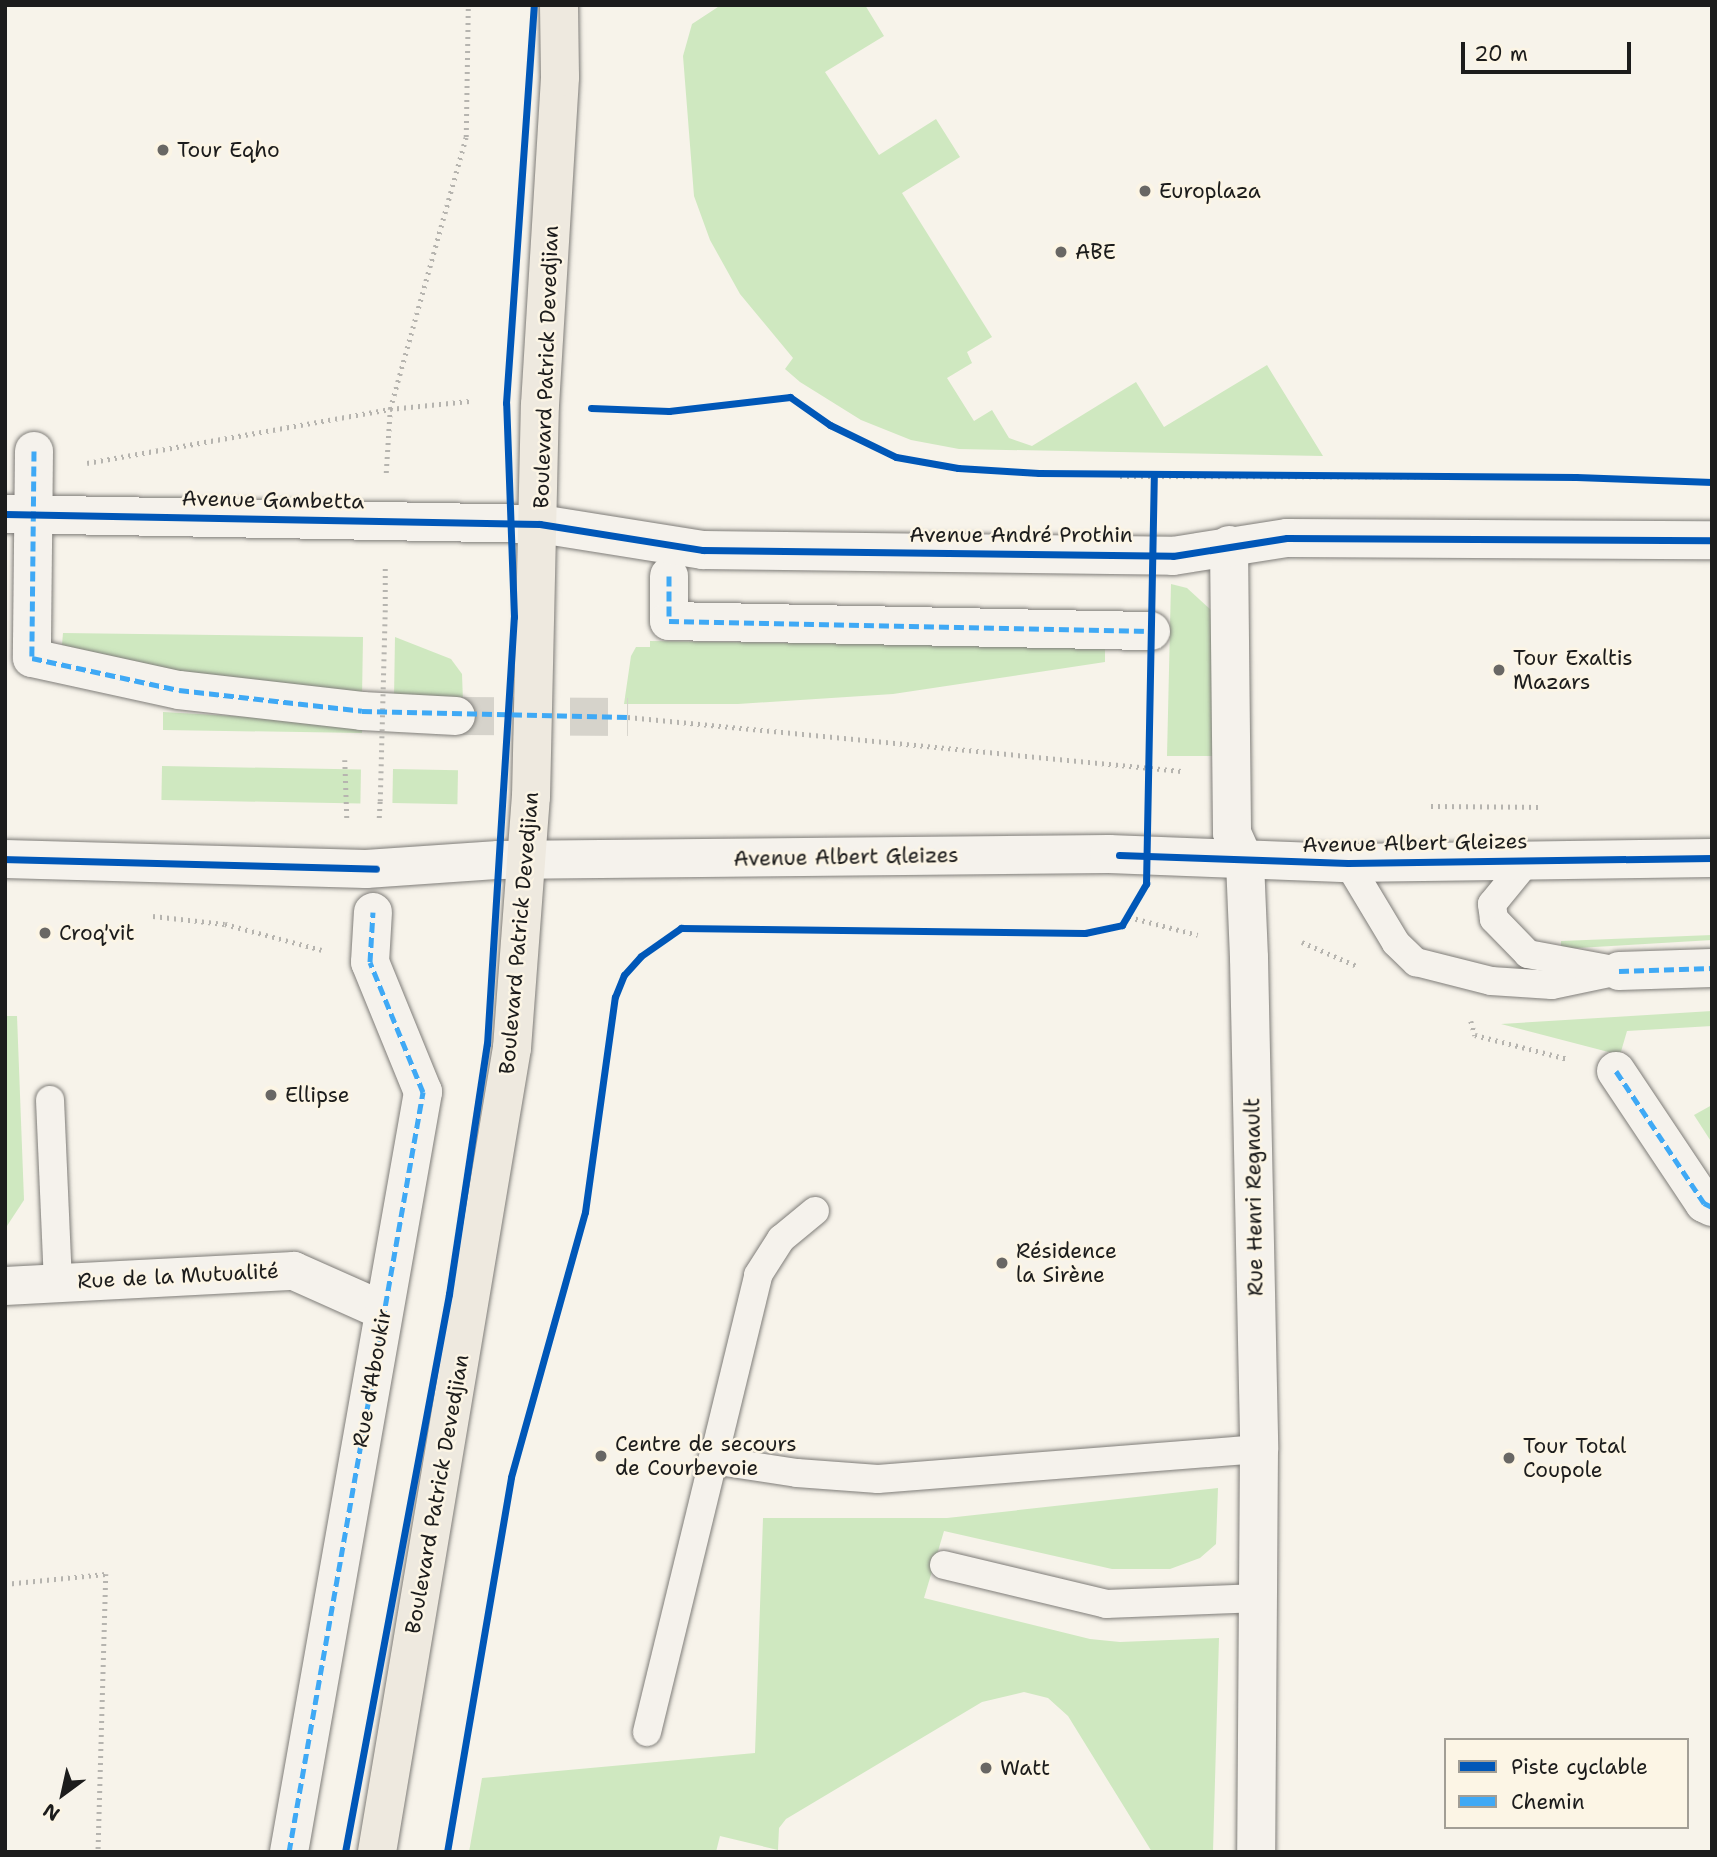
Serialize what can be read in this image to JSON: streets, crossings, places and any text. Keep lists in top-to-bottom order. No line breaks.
{"streets":{"main road":["Boulevard Patrick Devedjian"],"street":["Avenue Gambetta","Avenue André Prothin","Avenue Albert Gleizes","Rue Henri Regnault","Rue de la Mutualité","Rue d'Aboukir"]},"crossings":[["Boulevard Patrick Devedjian","Avenue Gambetta"],["Boulevard Patrick Devedjian","Avenue André Prothin"],["Boulevard Patrick Devedjian","Avenue Albert Gleizes"],["Avenue Gambetta","Avenue André Prothin"],["Avenue André Prothin","Rue Henri Regnault"],["Avenue Albert Gleizes","Rue Henri Regnault"],["Rue de la Mutualité","Rue d'Aboukir"]],"places":["Tour Eqho","Europlaza","ABE","Tour Exaltis Mazars","Croq'vit","Ellipse","Résidence la Sirène","Centre de secours de Courbevoie","Tour Total Coupole","Watt"],"legend":["Piste cyclable","Chemin"],"scale_bar":"20 m","north":"bottom left"}
